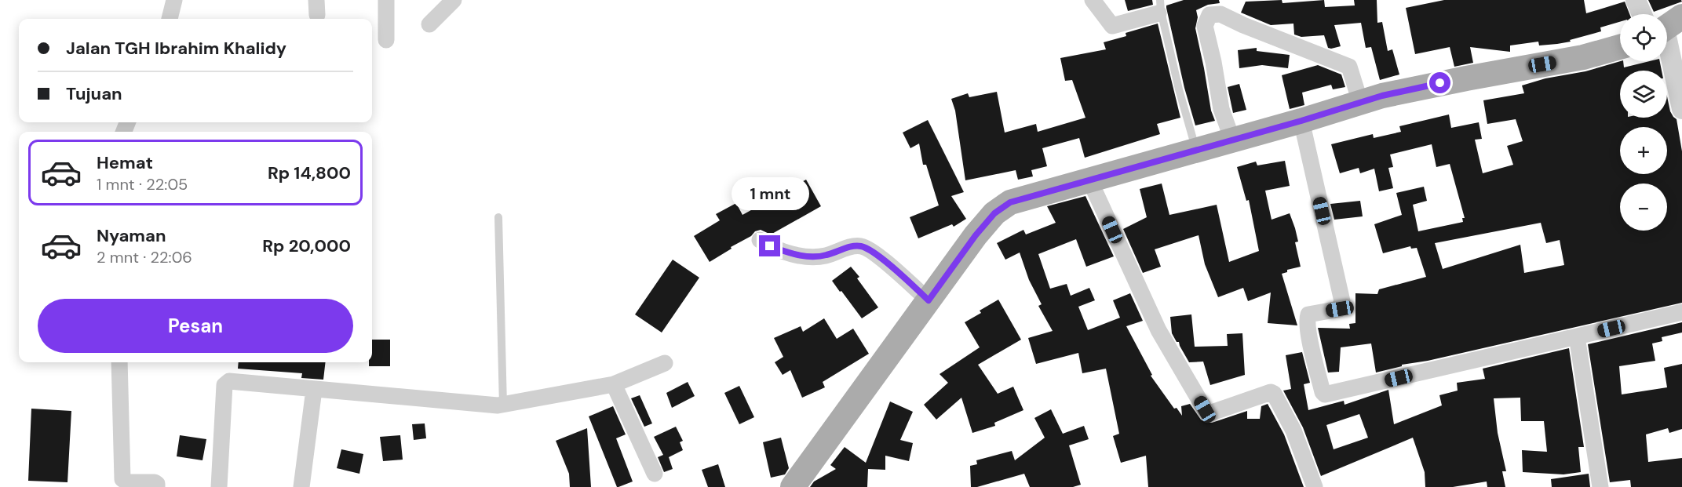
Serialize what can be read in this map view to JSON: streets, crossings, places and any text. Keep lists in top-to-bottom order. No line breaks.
{"page":{"map_buttons":["+","−"],"banner":["Jalan TGH Ibrahim Khalidy","Tujuan"],"list":[{"name":"Hemat","note":"1 mnt · 22:05","value":"Rp 14,800"},{"name":"Nyaman","note":"2 mnt · 22:06","value":"Rp 20,000"}],"bubble":"1 mnt","buttons":"Pesan"}}
